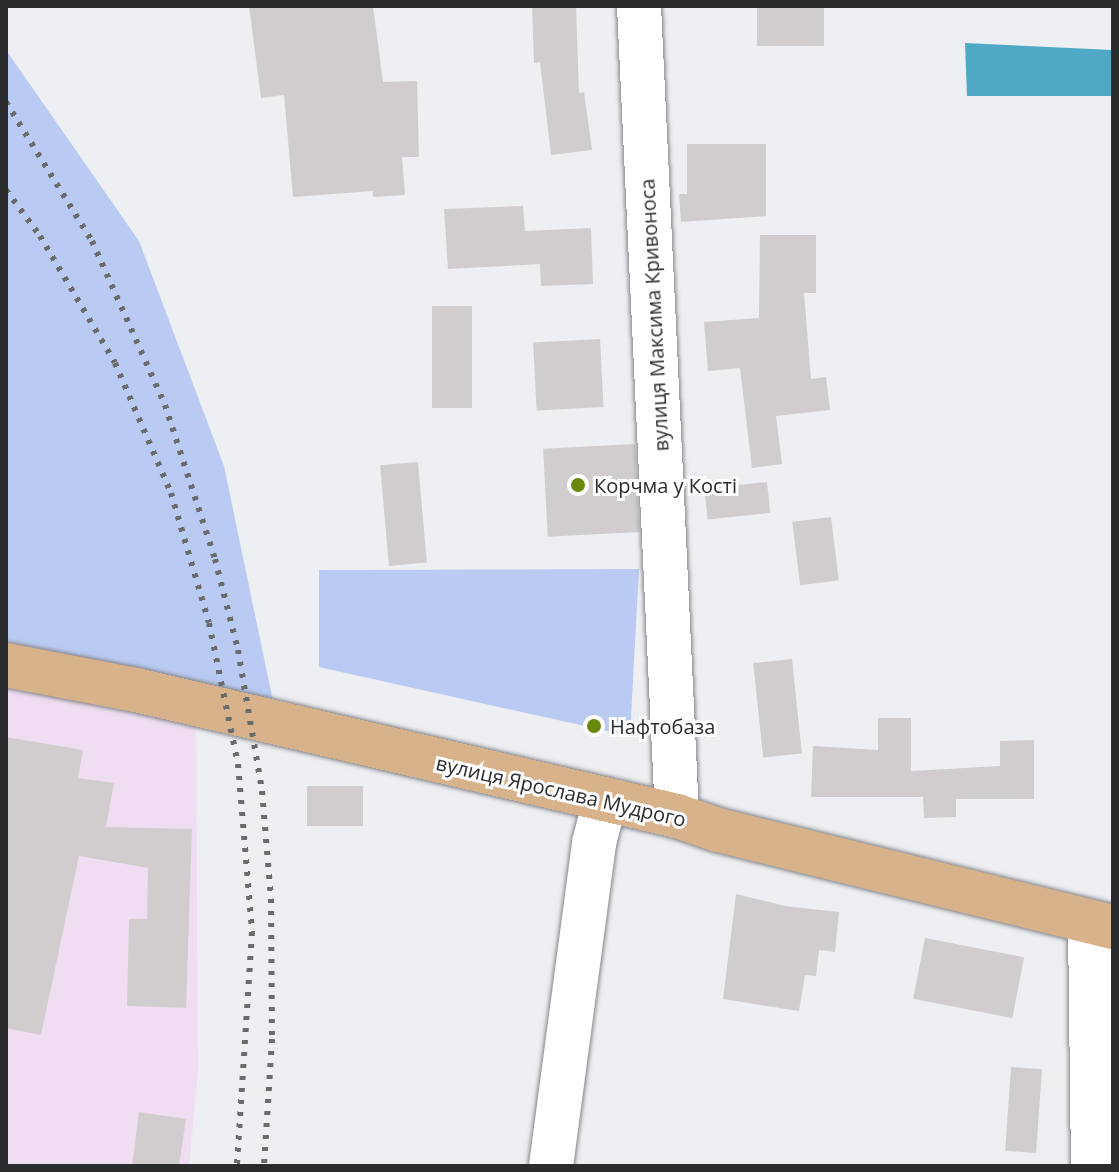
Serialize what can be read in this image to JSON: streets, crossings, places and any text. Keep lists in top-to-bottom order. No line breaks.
{"streets":{"main road":["вулиця Ярослава Мудрого"],"street":["вулиця Максима Кривоноса"]},"crossings":[["вулиця Максима Кривоноса","вулиця Ярослава Мудрого"]],"places":["Корчма у Кості","Нафтобаза"]}
